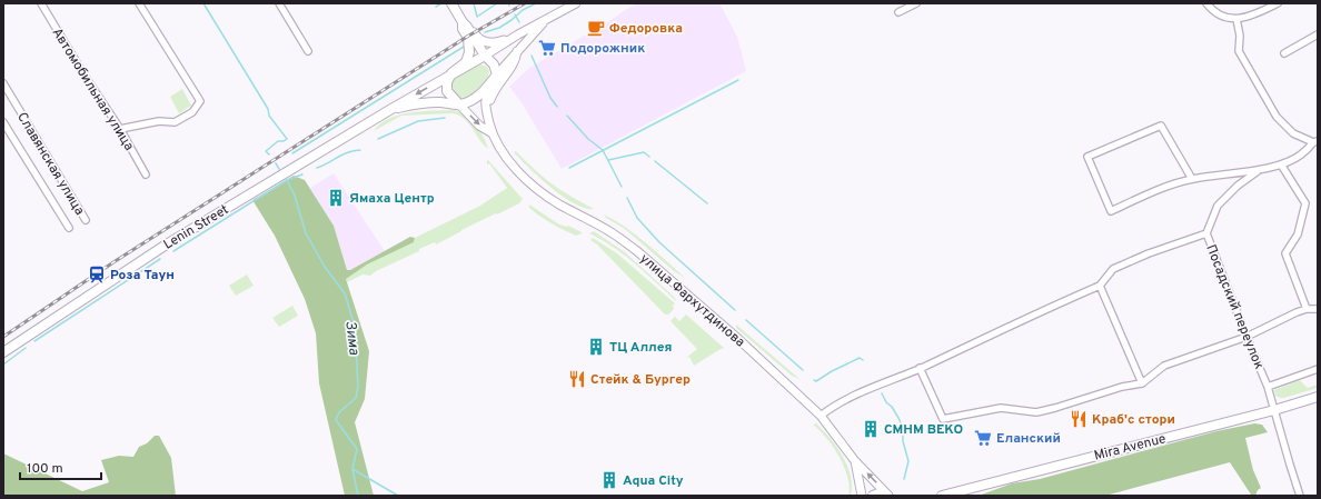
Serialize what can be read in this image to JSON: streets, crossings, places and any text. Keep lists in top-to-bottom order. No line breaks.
{"streets":{"main road":["Lenin Street","улица Фархутдинова","Mira Avenue"],"street":["Автомобильная улица","Славянская улица","Посадский переулок"]},"crossings":[["Lenin Street","улица Фархутдинова"],["Посадский переулок","Mira Avenue"]],"water":["Зима"],"places":{"cafe":["Федоровка"],"supermarket":["Подорожник","Еланский"],"building":["Ямаха Центр","ТЦ Аллея","СМНМ ВЕКО","Aqua City"],"station":["Роза Таун"],"restaurant":["Стейк & Бургер","Краб'с стори"]},"scale_bar":"100 m"}
